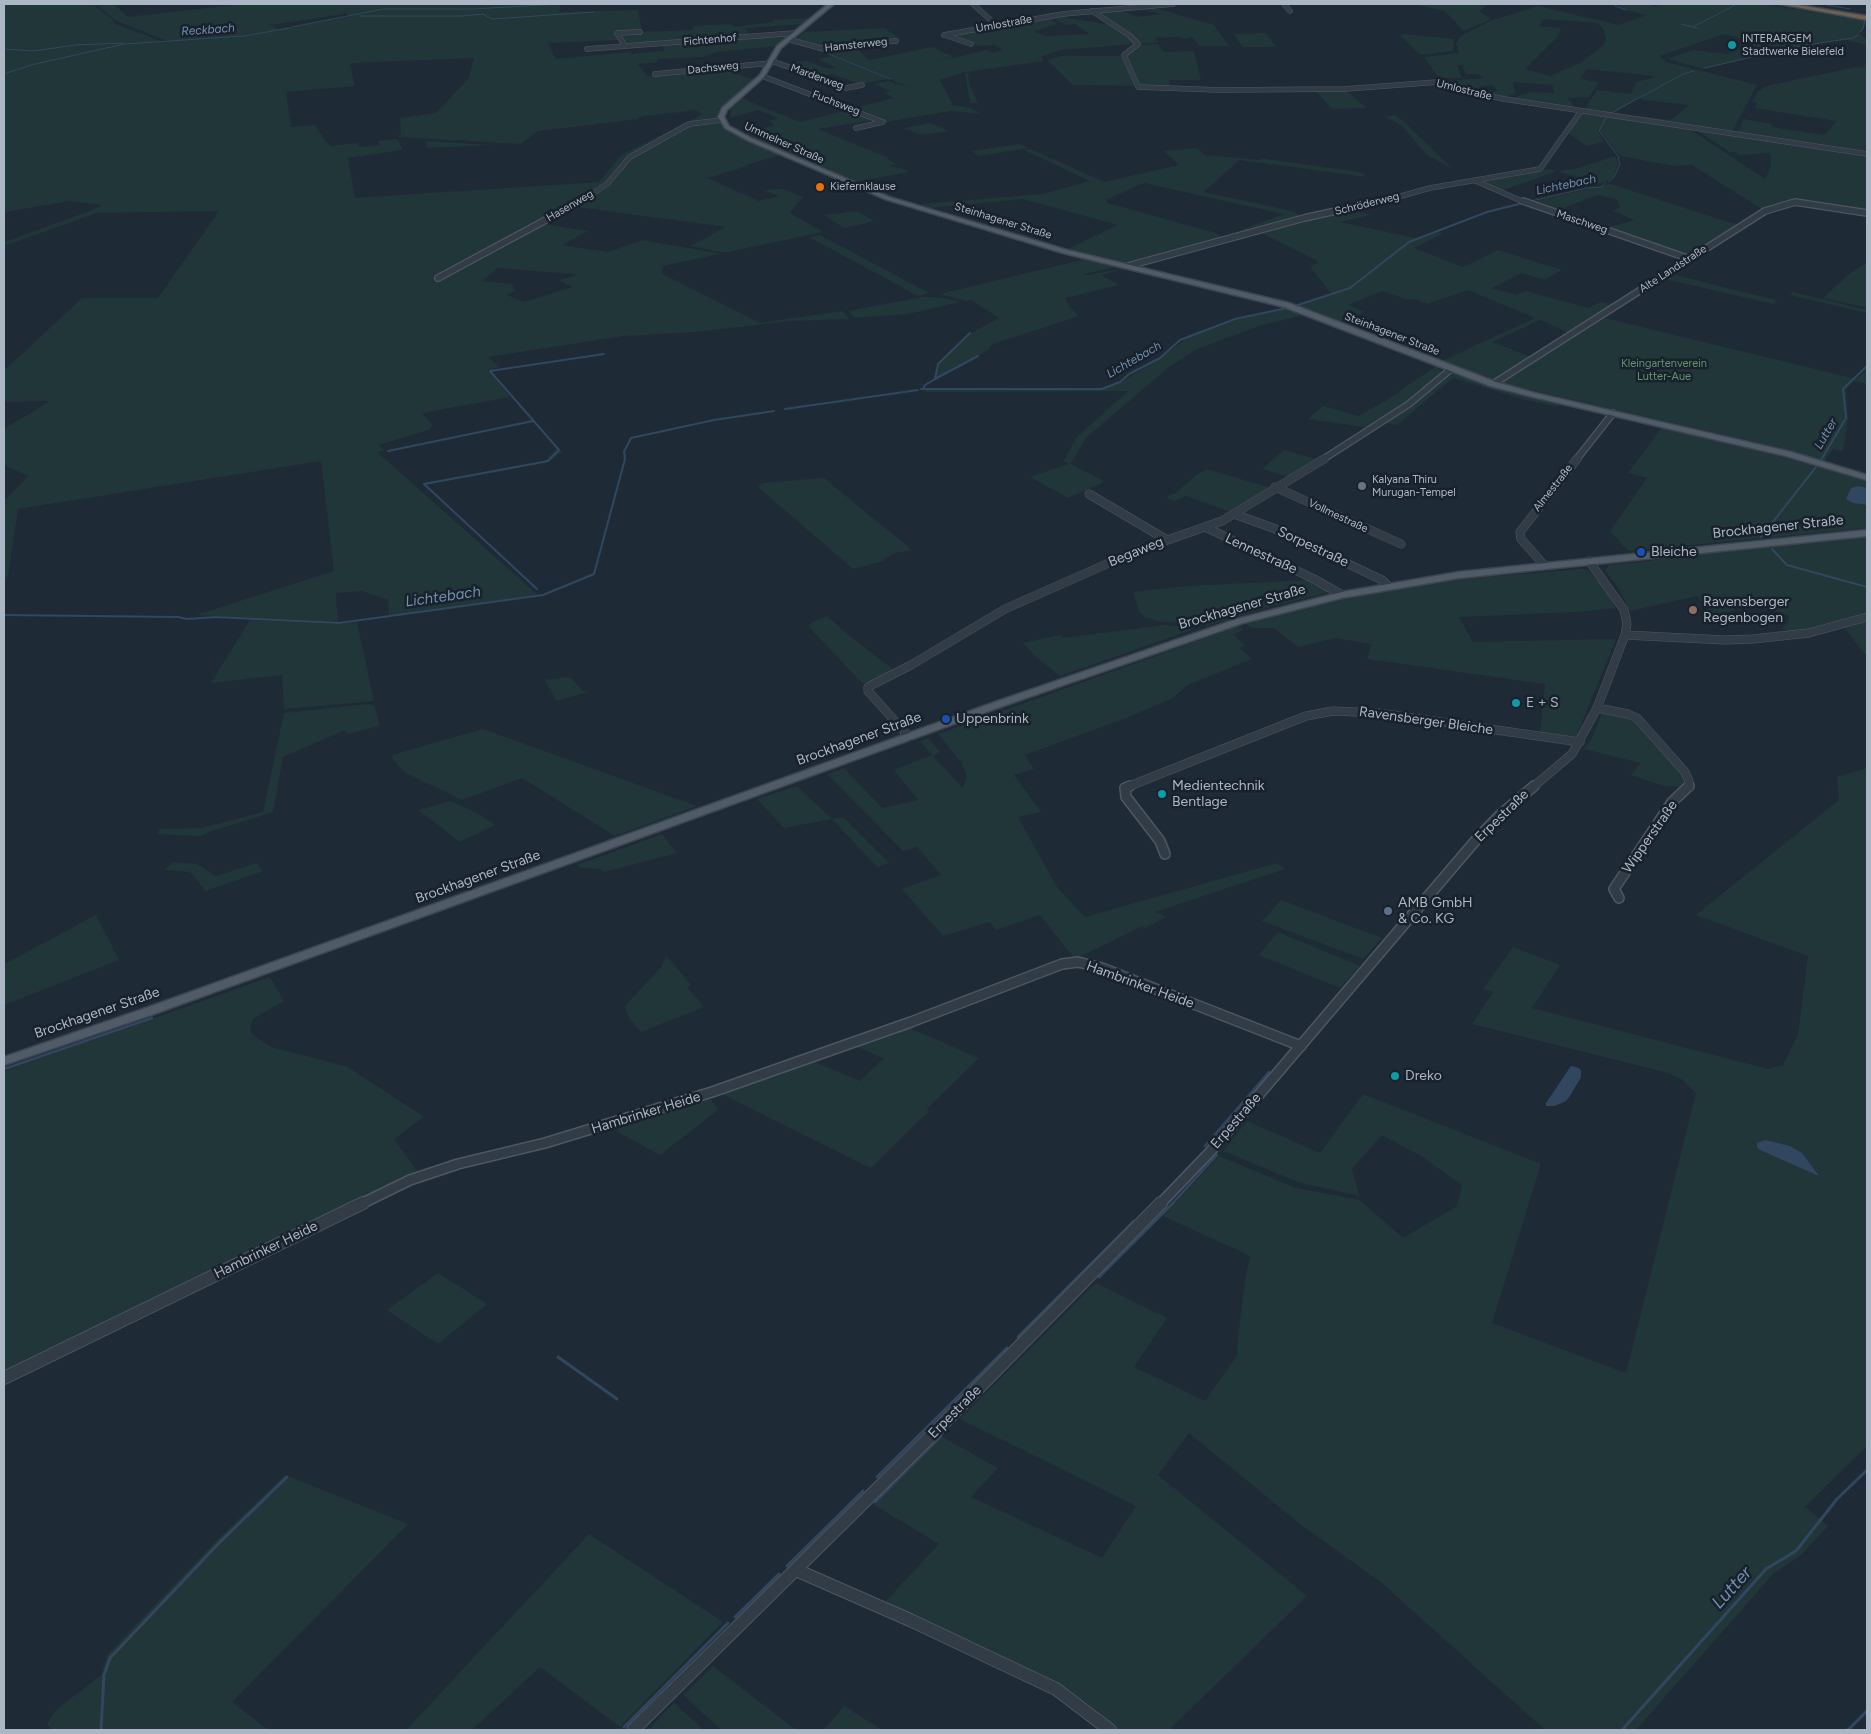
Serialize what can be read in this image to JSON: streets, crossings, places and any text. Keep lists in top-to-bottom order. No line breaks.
{"streets":{"main road":["Ummelner Straße","Steinhagener Straße","Brockhagener Straße"],"street":["Umlostraße","Fichtenhof","Hamsterweg","Dachsweg","Marderweg","Fuchsweg","Schröderweg","Hasenweg","Maschweg","Alte Landstraße","Almestraße","Vollmestraße","Sorpestraße","Begaweg","Lennestraße","Ravensberger Bleiche","Erpestraße","Wipperstraße","Hambrinker Heide"]},"crossings":[["Umlostraße","Schröderweg"],["Dachsweg","Marderweg"],["Ummelner Straße","Hasenweg"],["Ummelner Straße","Steinhagener Straße"],["Schröderweg","Steinhagener Straße"],["Schröderweg","Maschweg"],["Steinhagener Straße","Alte Landstraße"],["Steinhagener Straße","Almestraße"],["Steinhagener Straße","Begaweg"],["Maschweg","Alte Landstraße"],["Almestraße","Brockhagener Straße"],["Vollmestraße","Begaweg"],["Brockhagener Straße","Sorpestraße"],["Brockhagener Straße","Begaweg"],["Brockhagener Straße","Lennestraße"],["Brockhagener Straße","Erpestraße"],["Sorpestraße","Begaweg"],["Begaweg","Lennestraße"],["Ravensberger Bleiche","Erpestraße"],["Erpestraße","Wipperstraße"],["Erpestraße","Hambrinker Heide"]],"water":["Reckbach","Lichtebach","Lutter"],"parks":["Kleingartenverein Lutter-Aue"],"places":["INTERARGEM Stadtwerke Bielefeld","Kiefernklause","Kalyana Thiru Murugan-Tempel","Bleiche","Ravensberger Regenbogen","E + S","Uppenbrink","Medientechnik Bentlage","AMB GmbH & Co. KG","Dreko"]}
